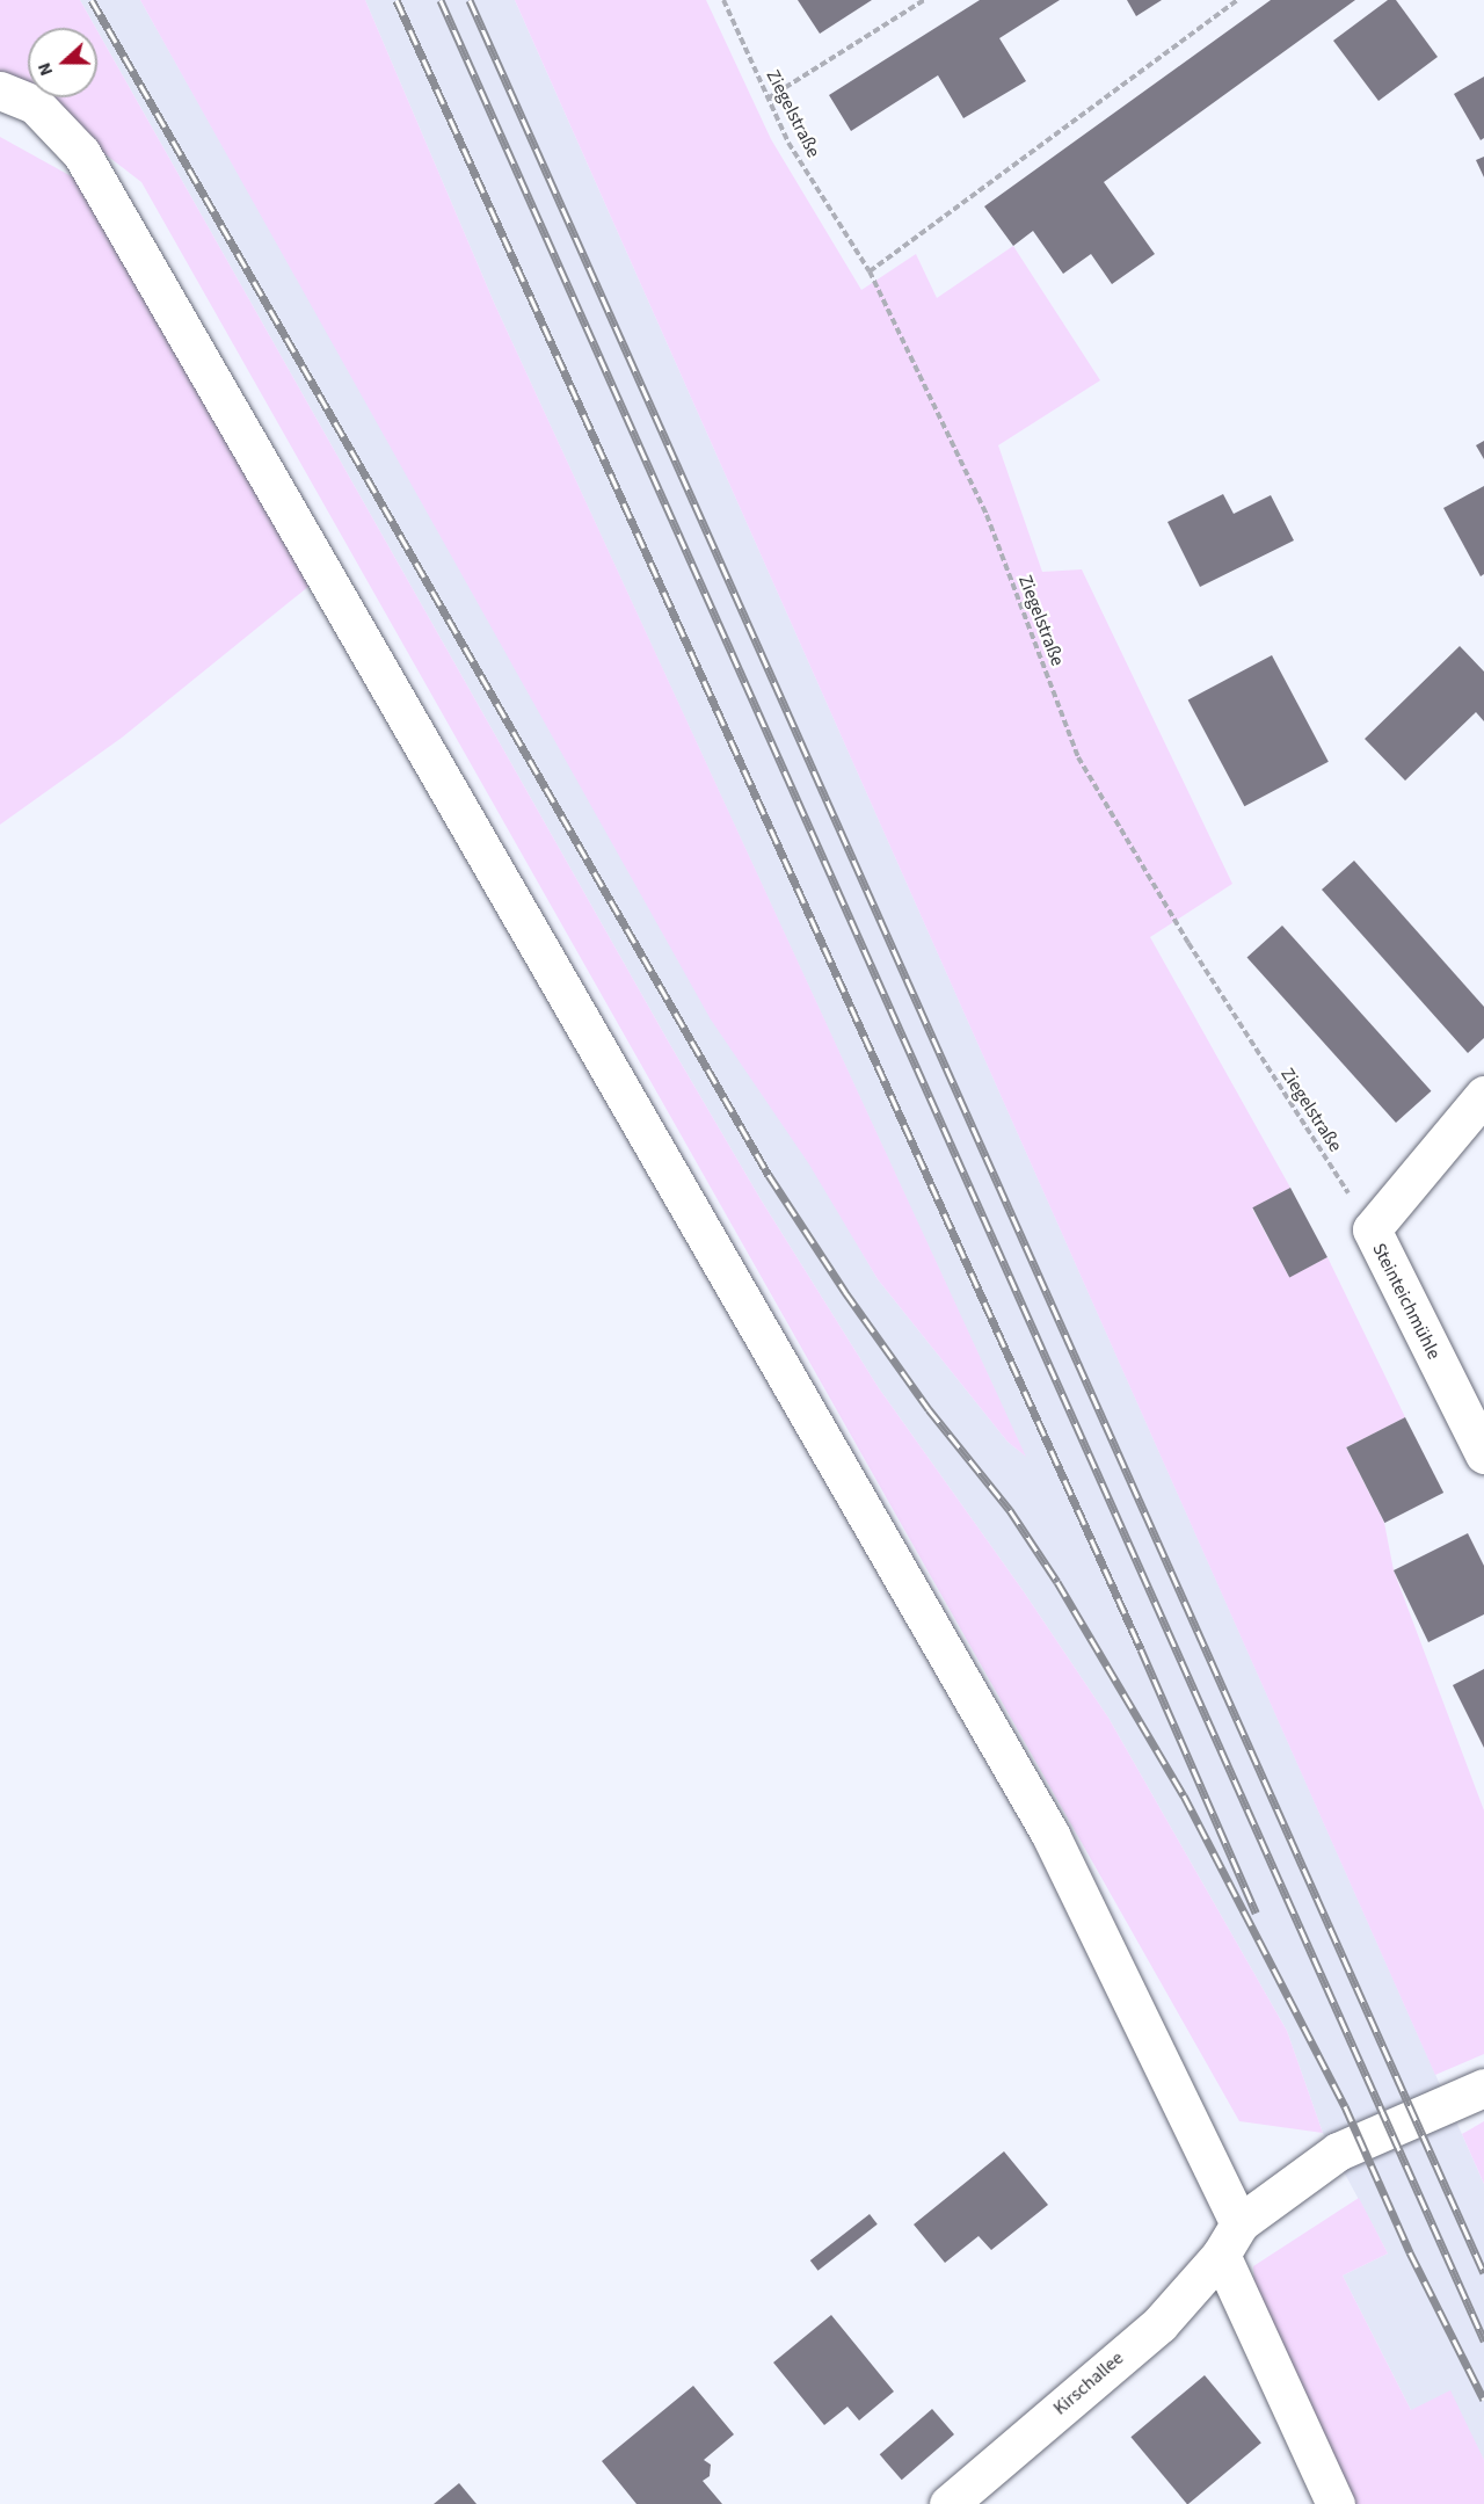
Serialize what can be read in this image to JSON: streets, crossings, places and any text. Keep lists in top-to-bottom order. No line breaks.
{"streets":{"street":["Steinteichmühle","Kirschallee"],"path":["Ziegelstraße"]},"crossings":[["Ziegelstraße","Steinteichmühle"]],"north":"left"}
